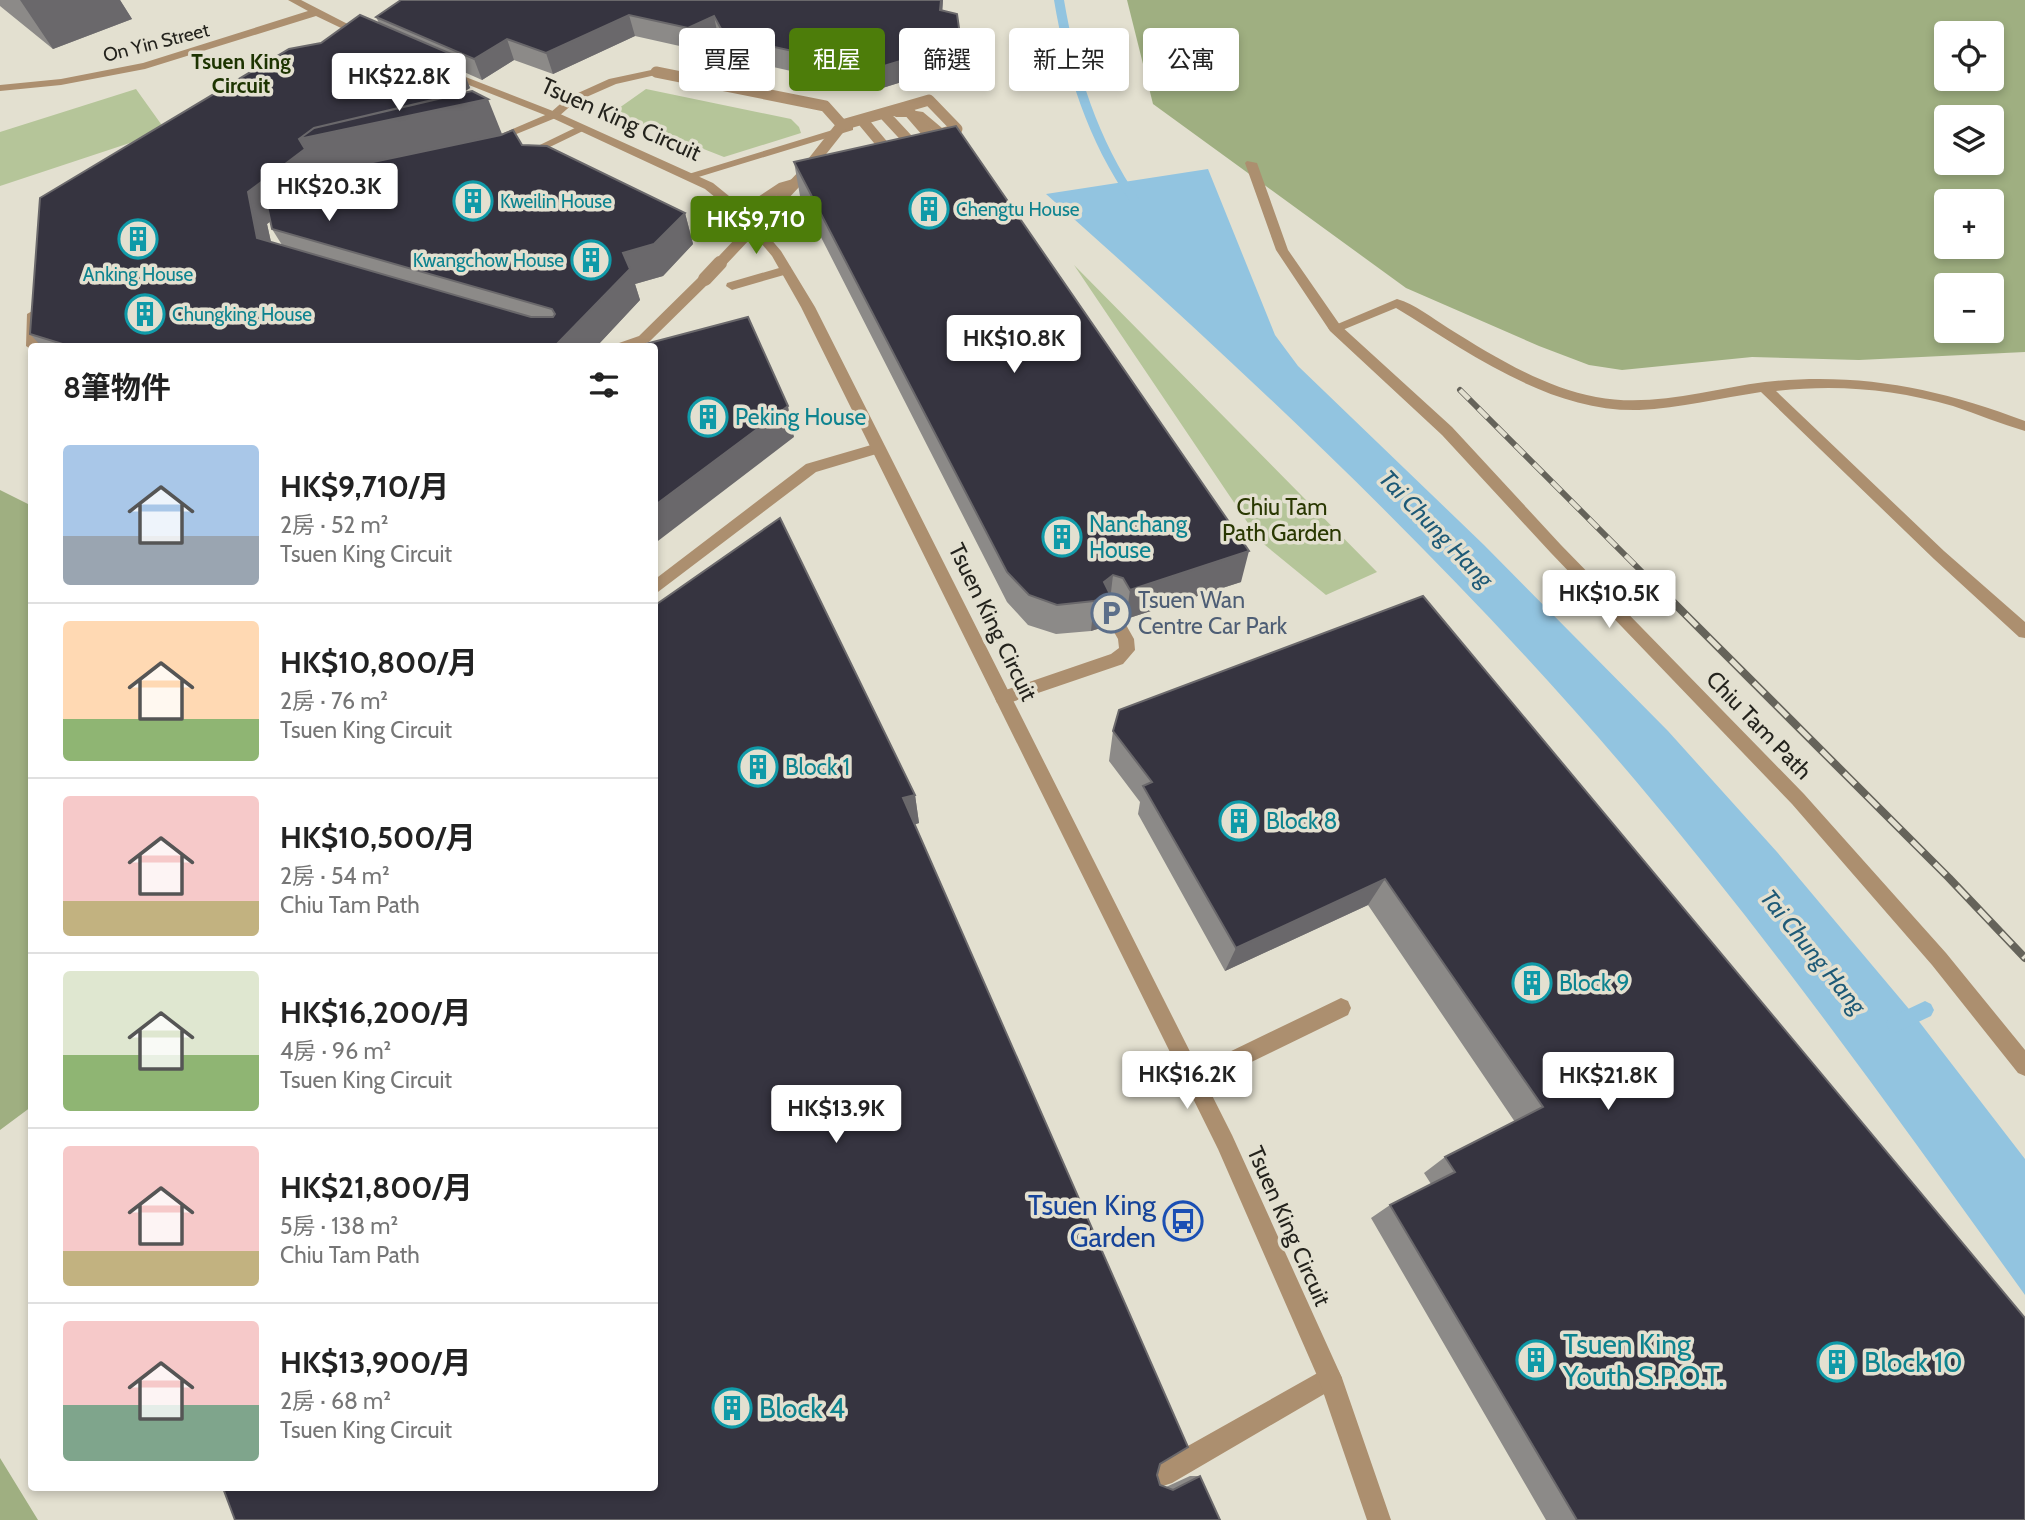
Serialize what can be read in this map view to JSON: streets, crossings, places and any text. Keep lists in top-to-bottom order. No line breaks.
{"streets":{"street":["On Yin Street","Tsuen King Circuit","Chiu Tam Path"]},"districts":["Tsuen King Circuit"],"water":["Tai Chung Hang"],"parks":["Chiu Tam Path Garden"],"places":{"building":["Kweilin House","Chengtu House","Anking House","Kwangchow House","Chungking House","Peking House","Nanchang House","Block 1","Block 8","Block 9","Tsuen King Youth S.P.O.T.","Block 10","Block 4"],"parking":["Tsuen Wan Centre Car Park"],"bus stop":["Tsuen King Garden"]},"page":{"map_buttons":["+","−"],"chip":["買屋","租屋","篩選","新上架","公寓"],"price":["HK$22.8K","HK$20.3K","HK$9,710","HK$10.8K","HK$10.5K","HK$16.2K","HK$21.8K","HK$13.9K"],"heading":"8筆物件","list":[{"name":"HK$9,710/月","note":"2房 · 52 m² · Tsuen King Circuit"},{"name":"HK$10,800/月","note":"2房 · 76 m² · Tsuen King Circuit"},{"name":"HK$10,500/月","note":"2房 · 54 m² · Chiu Tam Path"},{"name":"HK$16,200/月","note":"4房 · 96 m² · Tsuen King Circuit"},{"name":"HK$21,800/月","note":"5房 · 138 m² · Chiu Tam Path"},{"name":"HK$13,900/月","note":"2房 · 68 m² · Tsuen King Circuit"}]}}
